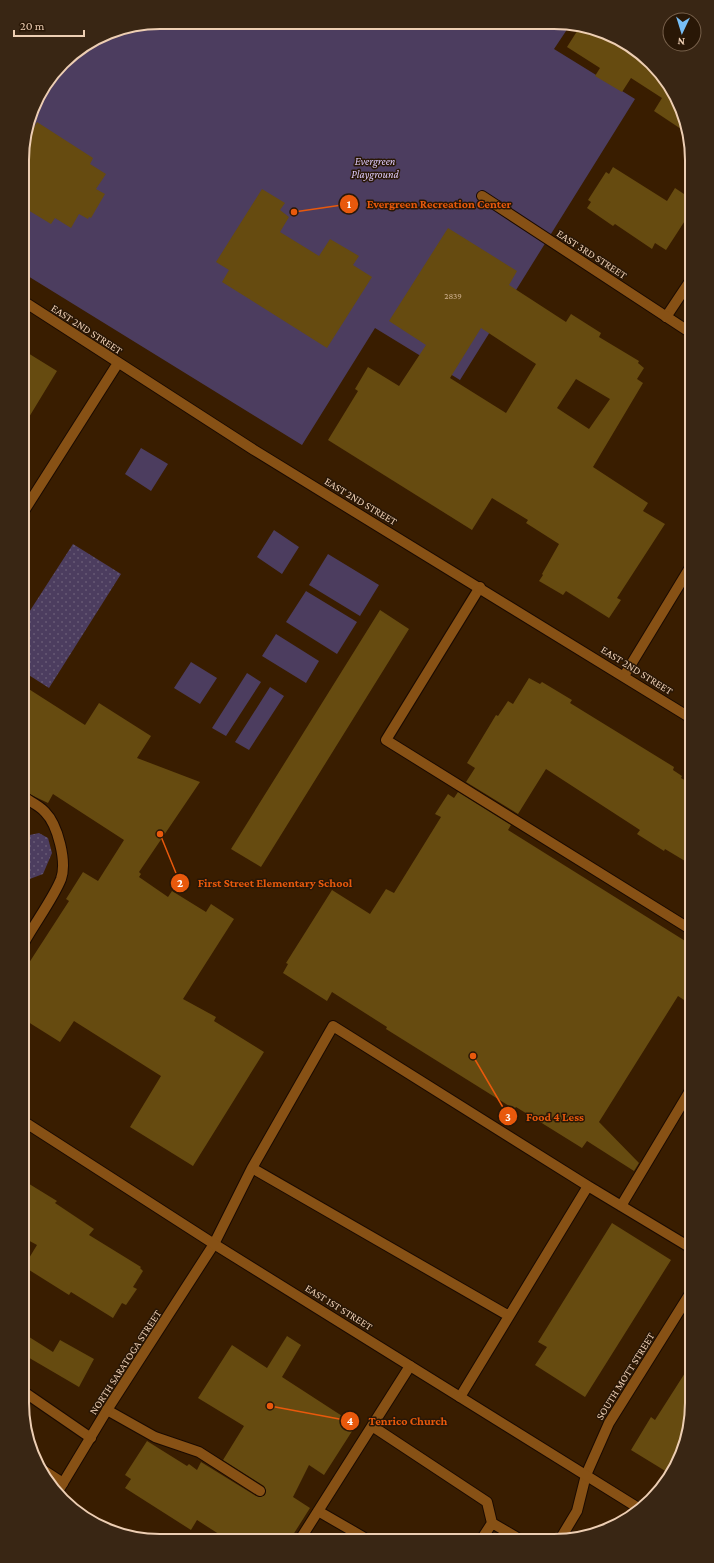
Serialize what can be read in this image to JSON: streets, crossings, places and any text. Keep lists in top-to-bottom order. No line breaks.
{"streets":{"street":["EAST 3RD STREET","EAST 2ND STREET","EAST 1ST STREET","NORTH SARATOGA STREET","SOUTH MOTT STREET"]},"crossings":[["EAST 1ST STREET","NORTH SARATOGA STREET"],["EAST 1ST STREET","SOUTH MOTT STREET"]],"parks":["Evergreen Playground"],"places":["Evergreen Recreation Center","First Street Elementary School","Food 4 Less","Tenrico Church"],"house_numbers":["2839"],"scale_bar":"20 m","north":"bottom"}
